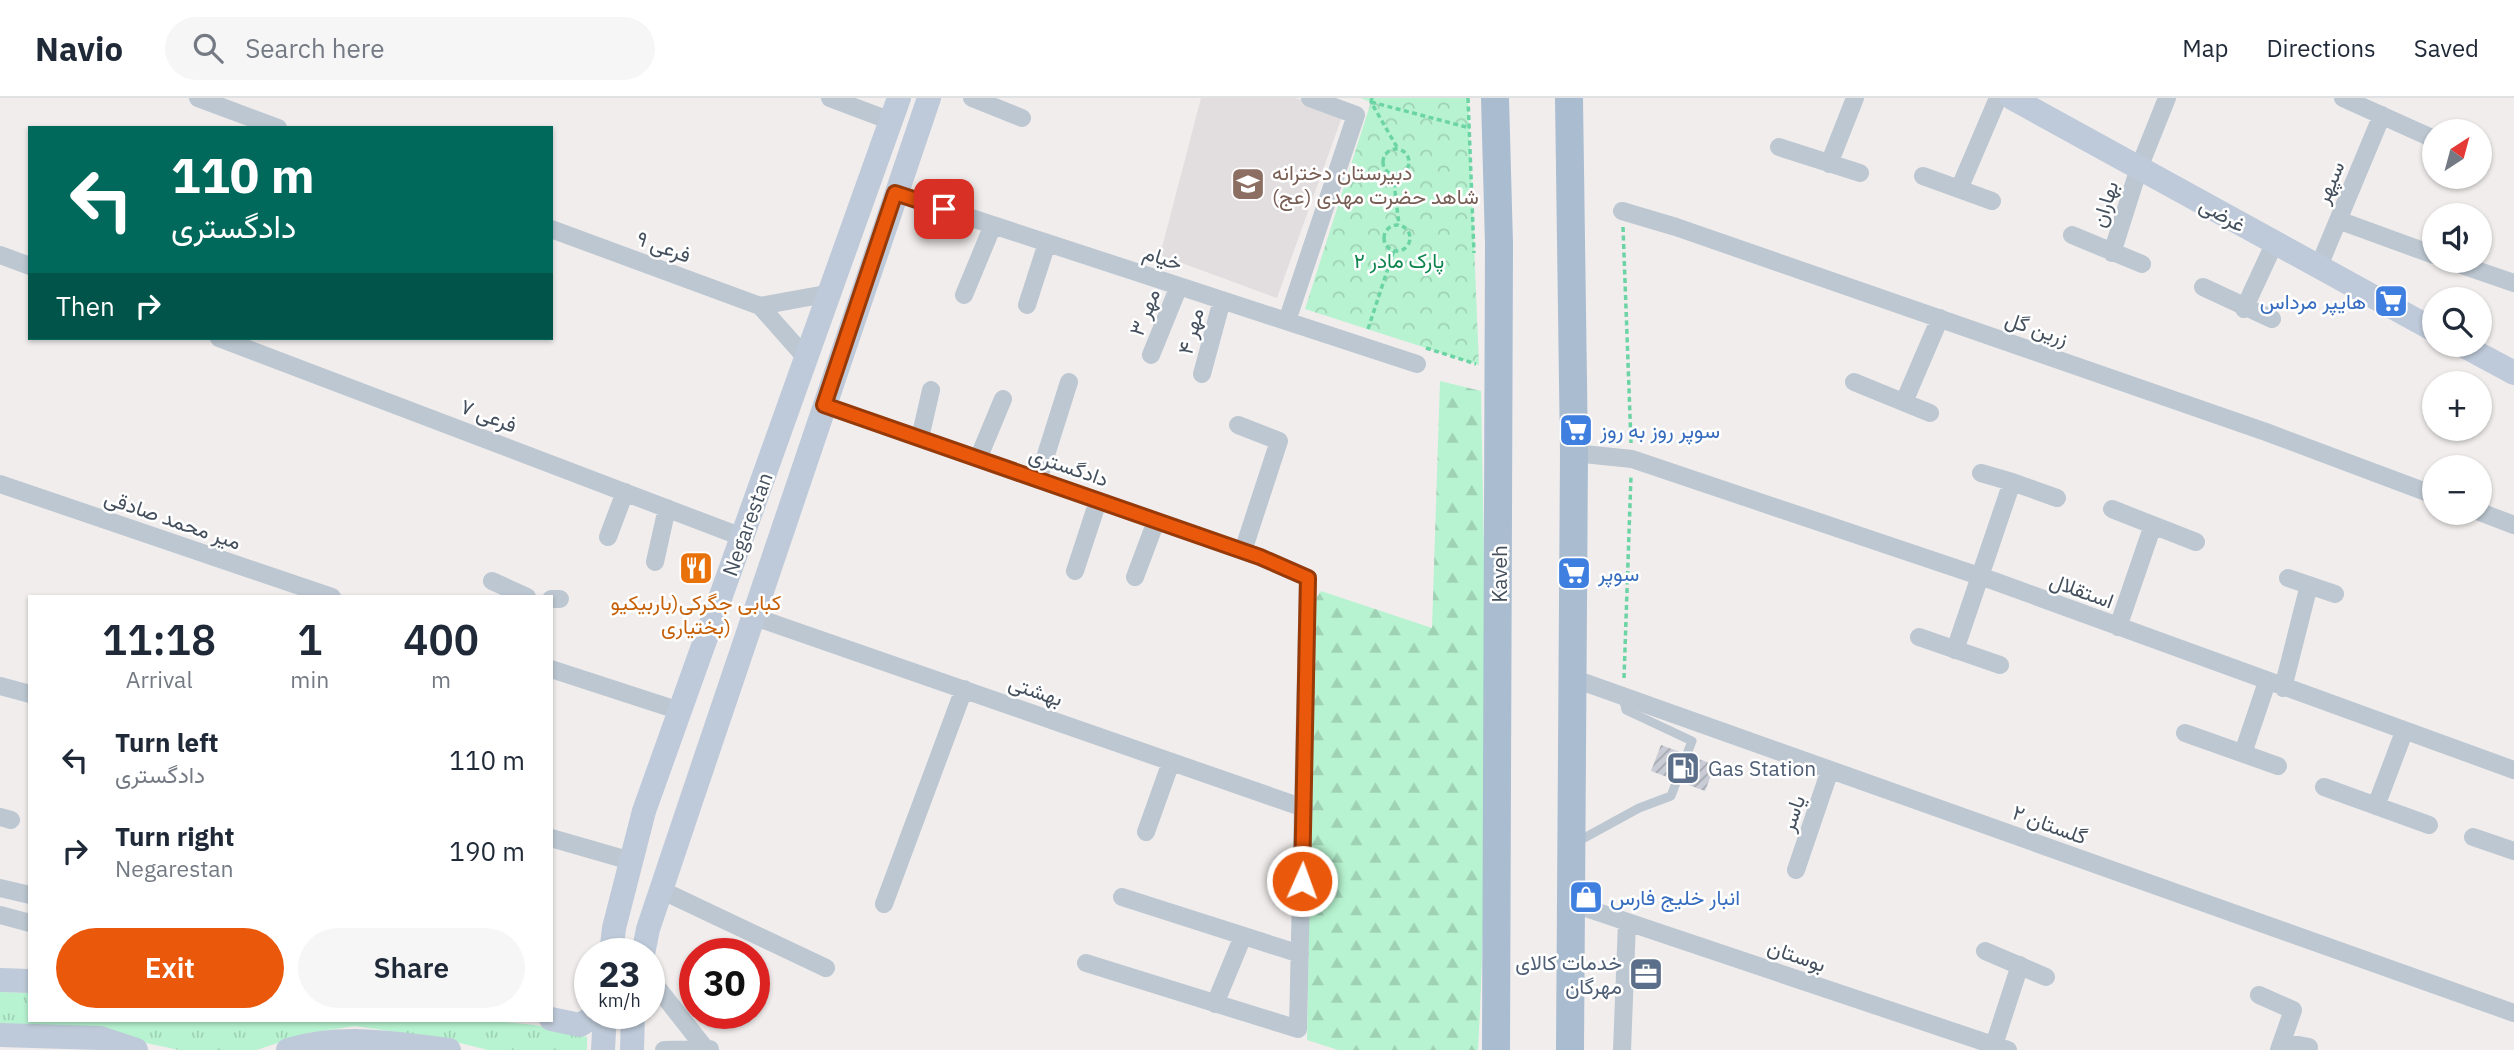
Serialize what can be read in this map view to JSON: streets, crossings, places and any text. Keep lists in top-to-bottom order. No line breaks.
{"streets":{"main road":["غرضی","Negarestan","Kaveh"],"street":["سپهر","بهاران","فرعی ۹","خیام","مهر ۳","زرین گل","مهر ۴","فرعی ۷","دادگستری","میر محمد صادقی","استقلال","بهشتی","یاسر","گلستان ۲","بوستان"]},"crossings":[["سپهر","غرضی"],["بهاران","غرضی"],["خیام","مهر ۳"],["خیام","مهر ۴"],["خیام","Negarestan"],["فرعی ۷","Negarestan"],["دادگستری","Negarestan"],["دادگستری","بهشتی"],["Negarestan","بهشتی"],["یاسر","گلستان ۲"]],"parks":["پارک مادر ۲"],"places":{"school or university":["دبیرستان دخترانه شاهد حضرت مهدی (عج)"],"supermarket":["هایپر مرداس","سوپر روز به روز","سوپر"],"restaurant":["کبابی جگرکی(باربیکیو بختیاری)"],"fuel station":["Gas Station"],"shop":["انبار خلیج فارس"],"office":["خدمات کالای مهرگان"]},"north":"top right","page":{"header":"Navio","search":"Search here","nav":["Map","Directions","Saved"],"map_buttons":["+","−"],"turn":["110 m","دادگستری"],"then":"Then","eta":["11:18","Arrival","1","min","400","m"],"list":[{"name":"Turn left","note":"دادگستری","value":"110 m"},{"name":"Turn right","note":"Negarestan","value":"190 m"}],"buttons":["Exit","Share"],"speed":"23 km/h","limit":"30"}}
